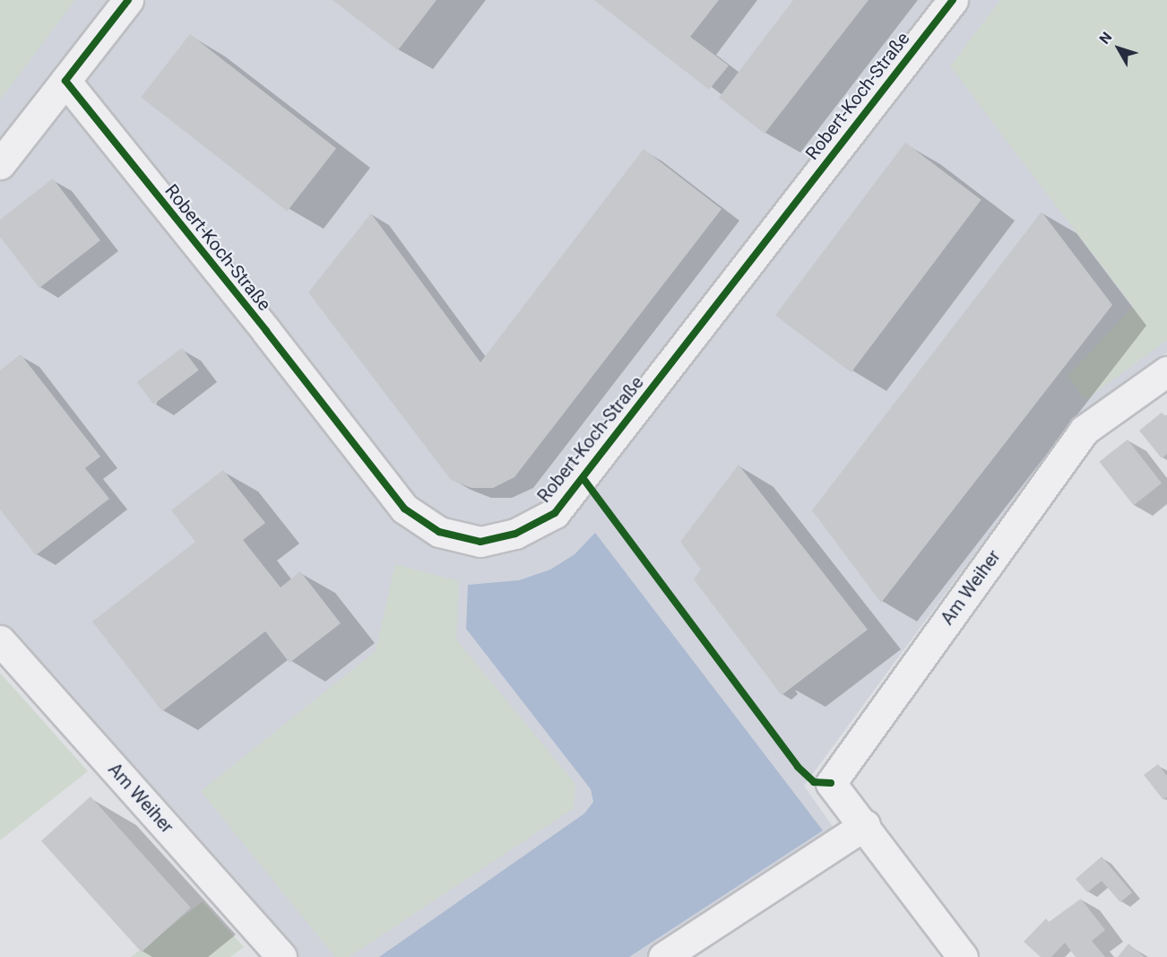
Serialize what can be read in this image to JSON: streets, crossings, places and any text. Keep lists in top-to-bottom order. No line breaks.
{"streets":{"street":["Robert-Koch-Straße","Am Weiher"]},"north":"top left"}
